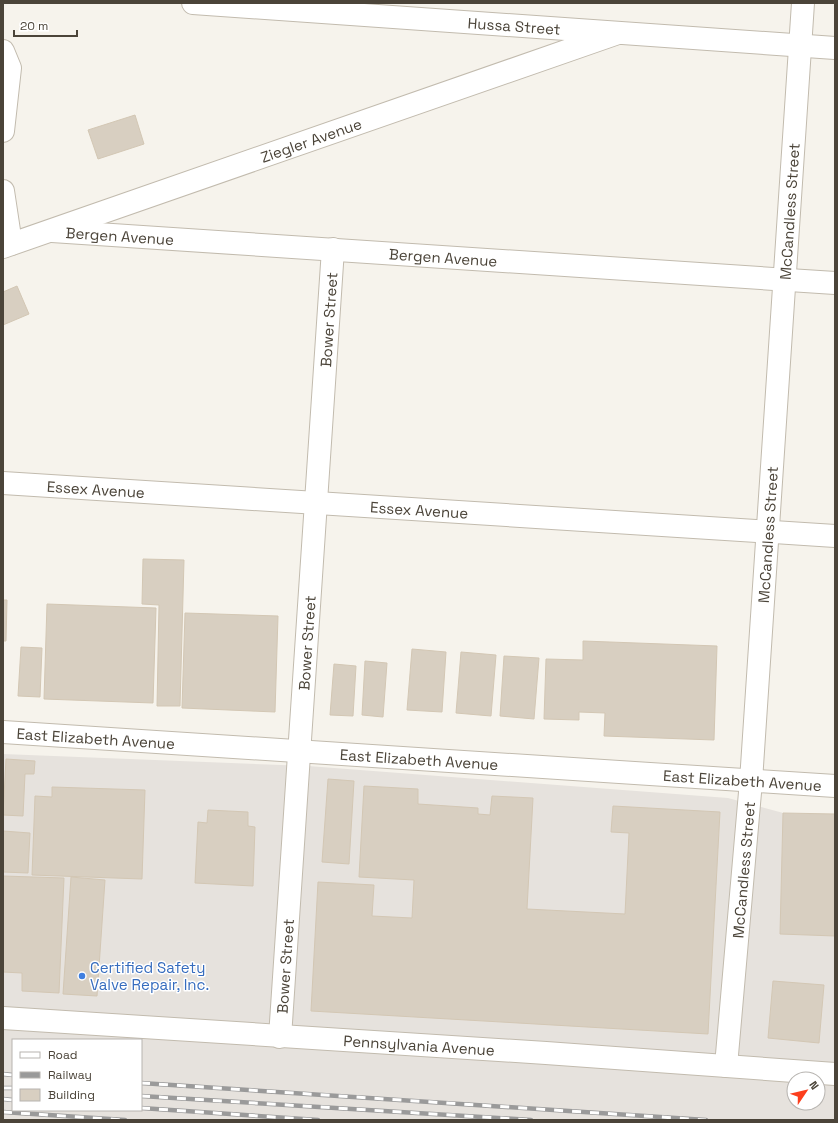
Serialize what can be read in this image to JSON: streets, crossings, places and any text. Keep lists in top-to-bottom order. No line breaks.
{"streets":{"street":["Hussa Street","Ziegler Avenue","McCandless Street","Bergen Avenue","Bower Street","Essex Avenue","East Elizabeth Avenue","Pennsylvania Avenue"]},"crossings":[["Hussa Street","Ziegler Avenue"],["Hussa Street","McCandless Street"],["Ziegler Avenue","Bergen Avenue"],["McCandless Street","Bergen Avenue"],["McCandless Street","Essex Avenue"],["McCandless Street","East Elizabeth Avenue"],["McCandless Street","Pennsylvania Avenue"],["Bergen Avenue","Bower Street"],["Bower Street","Essex Avenue"],["Bower Street","East Elizabeth Avenue"],["Bower Street","Pennsylvania Avenue"]],"places":["Certified Safety Valve Repair, Inc."],"legend":["Road","Railway","Building"],"scale_bar":"20 m","north":"top right"}
